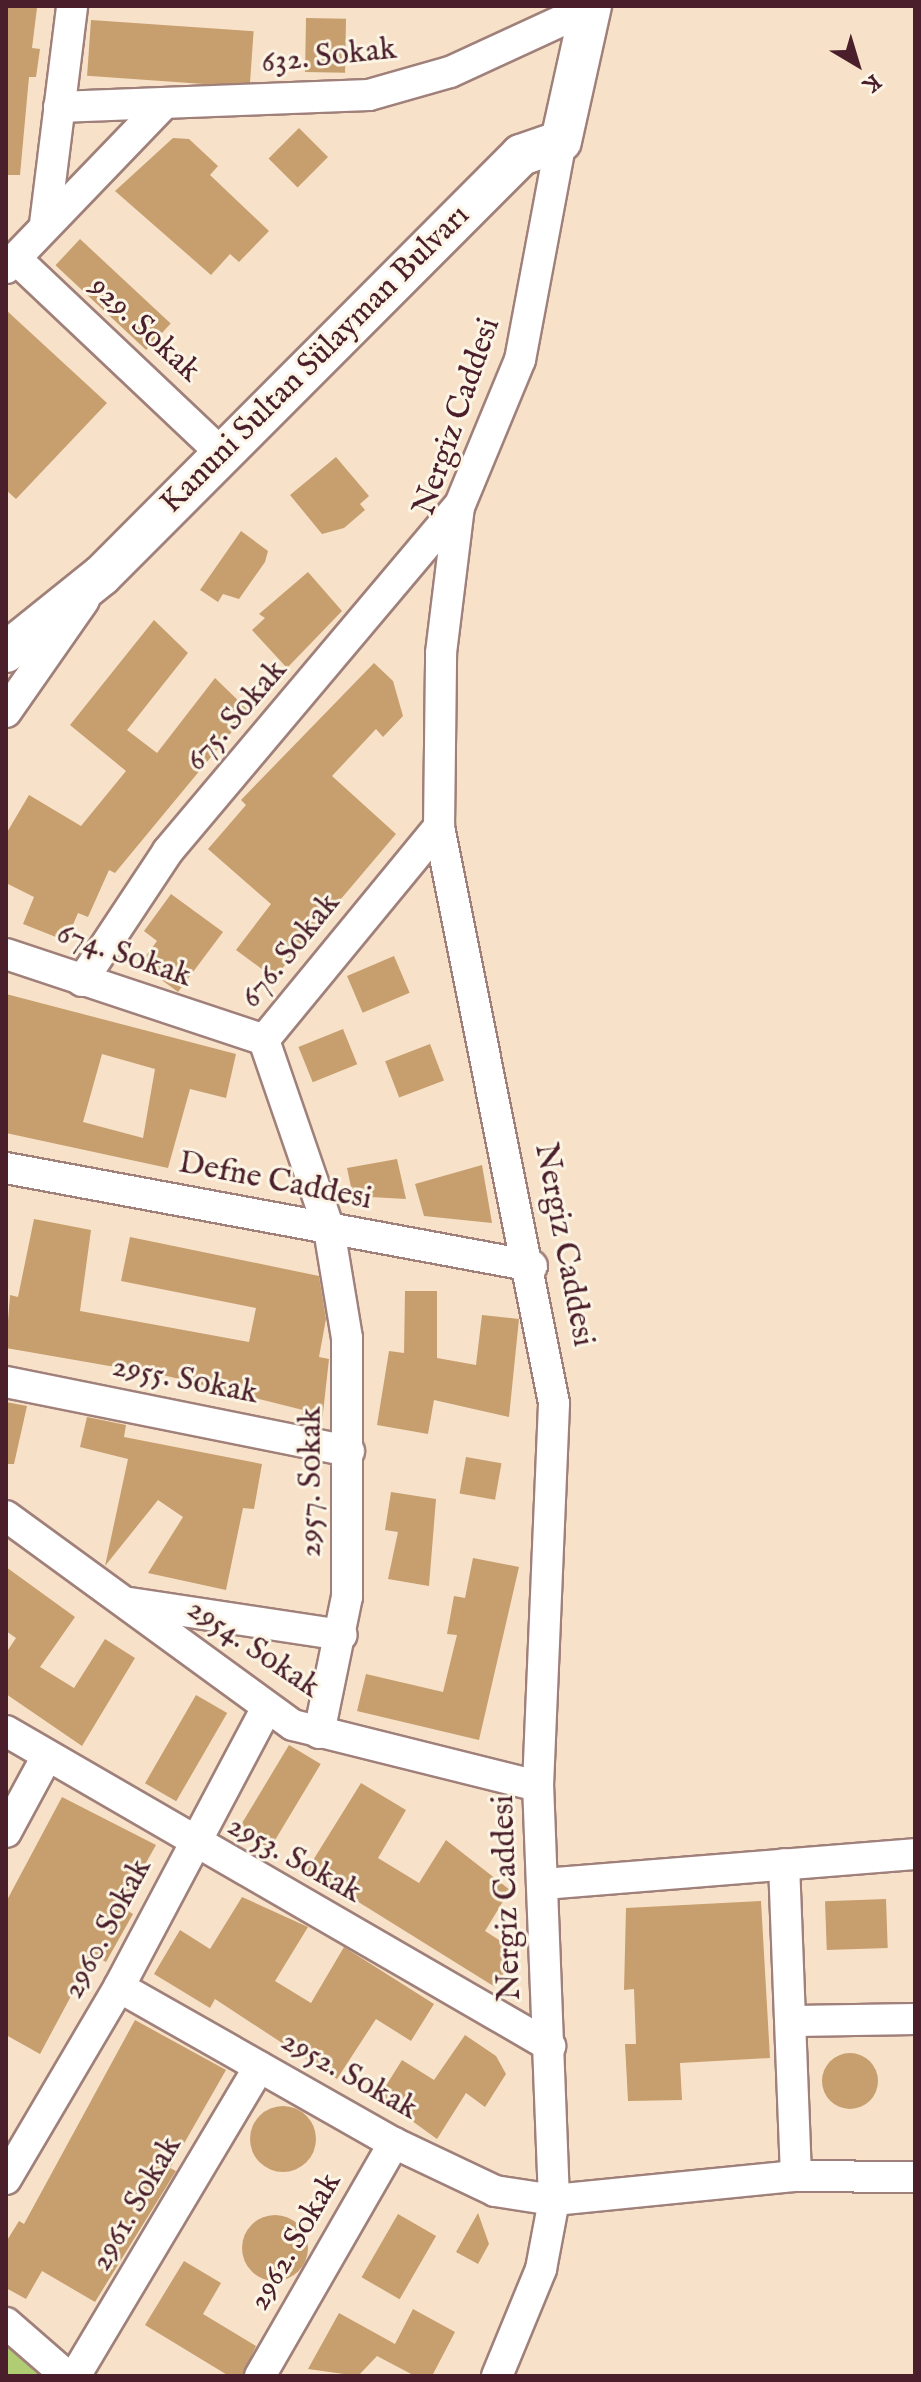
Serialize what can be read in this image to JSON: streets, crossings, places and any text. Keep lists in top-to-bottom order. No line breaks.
{"streets":{"main road":["Kanuni Sultan Sülayman Bulvarı"],"street":["632. Sokak","929. Sokak","Nergiz Caddesi","675. Sokak","676. Sokak","674. Sokak","Defne Caddesi","2955. Sokak","2957. Sokak","2954. Sokak","2953. Sokak","2960. Sokak","2952. Sokak","2961. Sokak","2962. Sokak"]},"crossings":[["929. Sokak","Kanuni Sultan Sülayman Bulvarı"],["Kanuni Sultan Sülayman Bulvarı","Nergiz Caddesi"],["Nergiz Caddesi","675. Sokak"],["Nergiz Caddesi","676. Sokak"],["Nergiz Caddesi","Defne Caddesi"],["Nergiz Caddesi","2954. Sokak"],["Nergiz Caddesi","2953. Sokak"],["Nergiz Caddesi","2952. Sokak"],["675. Sokak","674. Sokak"],["676. Sokak","674. Sokak"],["676. Sokak","Defne Caddesi"],["676. Sokak","2957. Sokak"],["Defne Caddesi","2957. Sokak"],["2955. Sokak","2957. Sokak"],["2957. Sokak","2954. Sokak"],["2954. Sokak","2960. Sokak"],["2953. Sokak","2960. Sokak"],["2960. Sokak","2952. Sokak"],["2952. Sokak","2961. Sokak"],["2952. Sokak","2962. Sokak"]],"north":"bottom right"}
